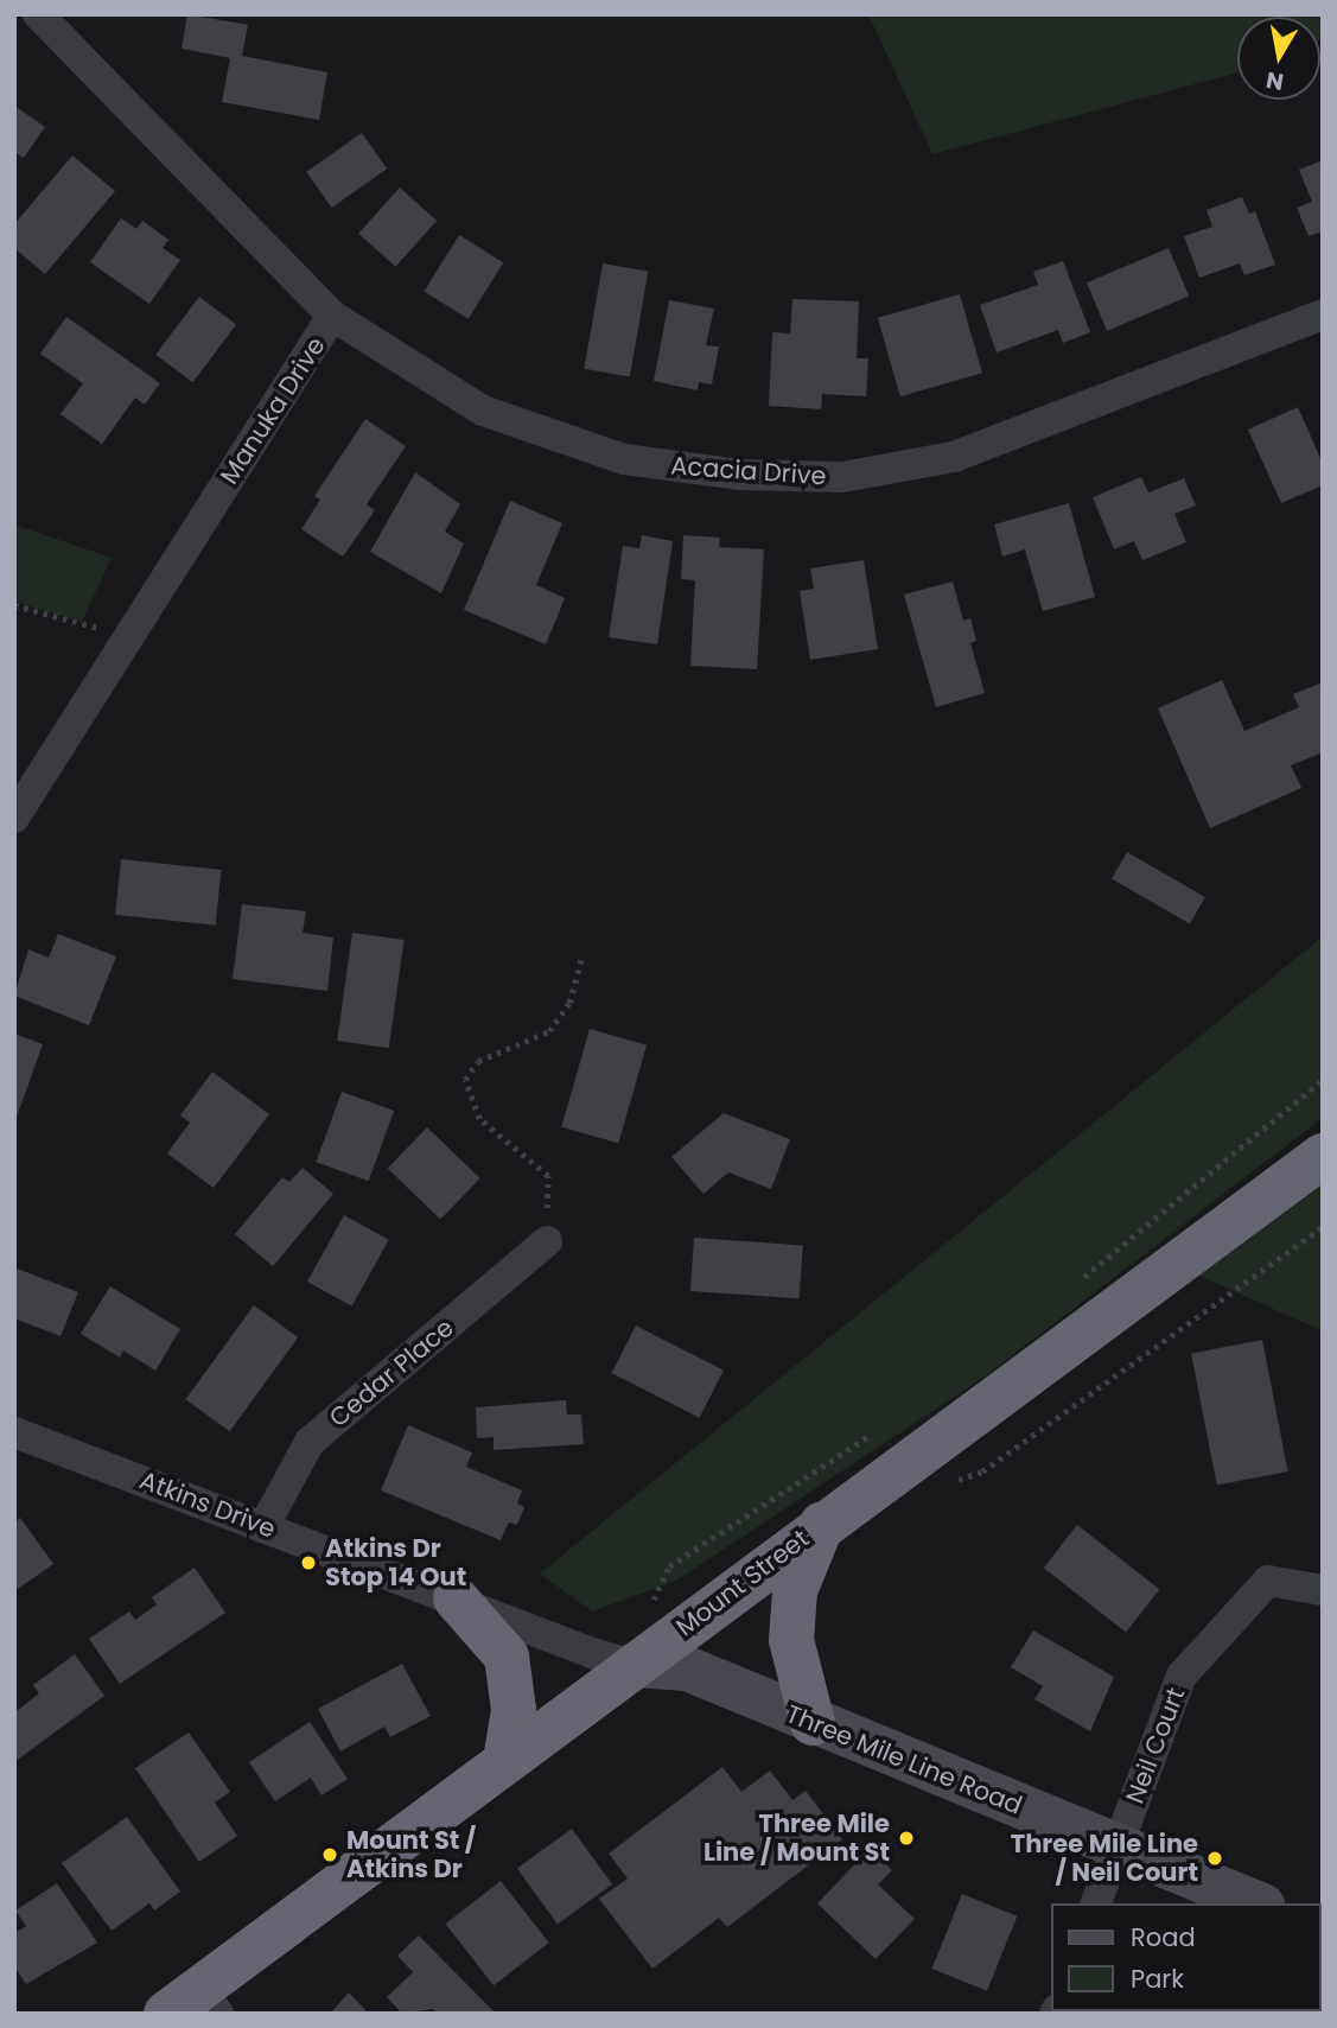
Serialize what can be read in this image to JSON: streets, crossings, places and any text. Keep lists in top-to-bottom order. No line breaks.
{"streets":{"highway":["Mount Street"],"street":["Manuka Drive","Acacia Drive","Cedar Place","Atkins Drive","Neil Court","Three Mile Line Road"]},"crossings":[["Manuka Drive","Acacia Drive"],["Cedar Place","Atkins Drive"],["Atkins Drive","Mount Street"],["Atkins Drive","Three Mile Line Road"],["Mount Street","Three Mile Line Road"],["Neil Court","Three Mile Line Road"]],"places":["Atkins Dr Stop 14 Out","Three Mile Line / Mount St","Mount St / Atkins Dr","Three Mile Line / Neil Court"],"legend":["Road","Park"],"north":"bottom"}
